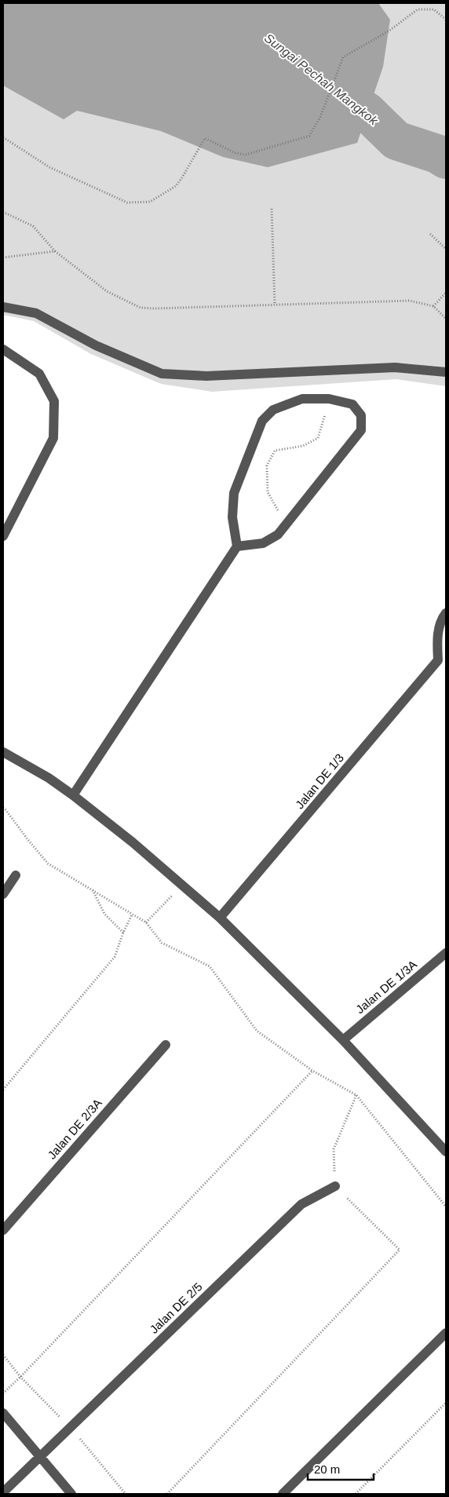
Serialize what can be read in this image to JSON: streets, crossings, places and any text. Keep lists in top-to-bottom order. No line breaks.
{"streets":{"street":["Jalan DE 1/3","Jalan DE 1/3A","Jalan DE 2/3A","Jalan DE 2/5"]},"water":["Sungai Pechah Mangkok"],"scale_bar":"20 m"}
